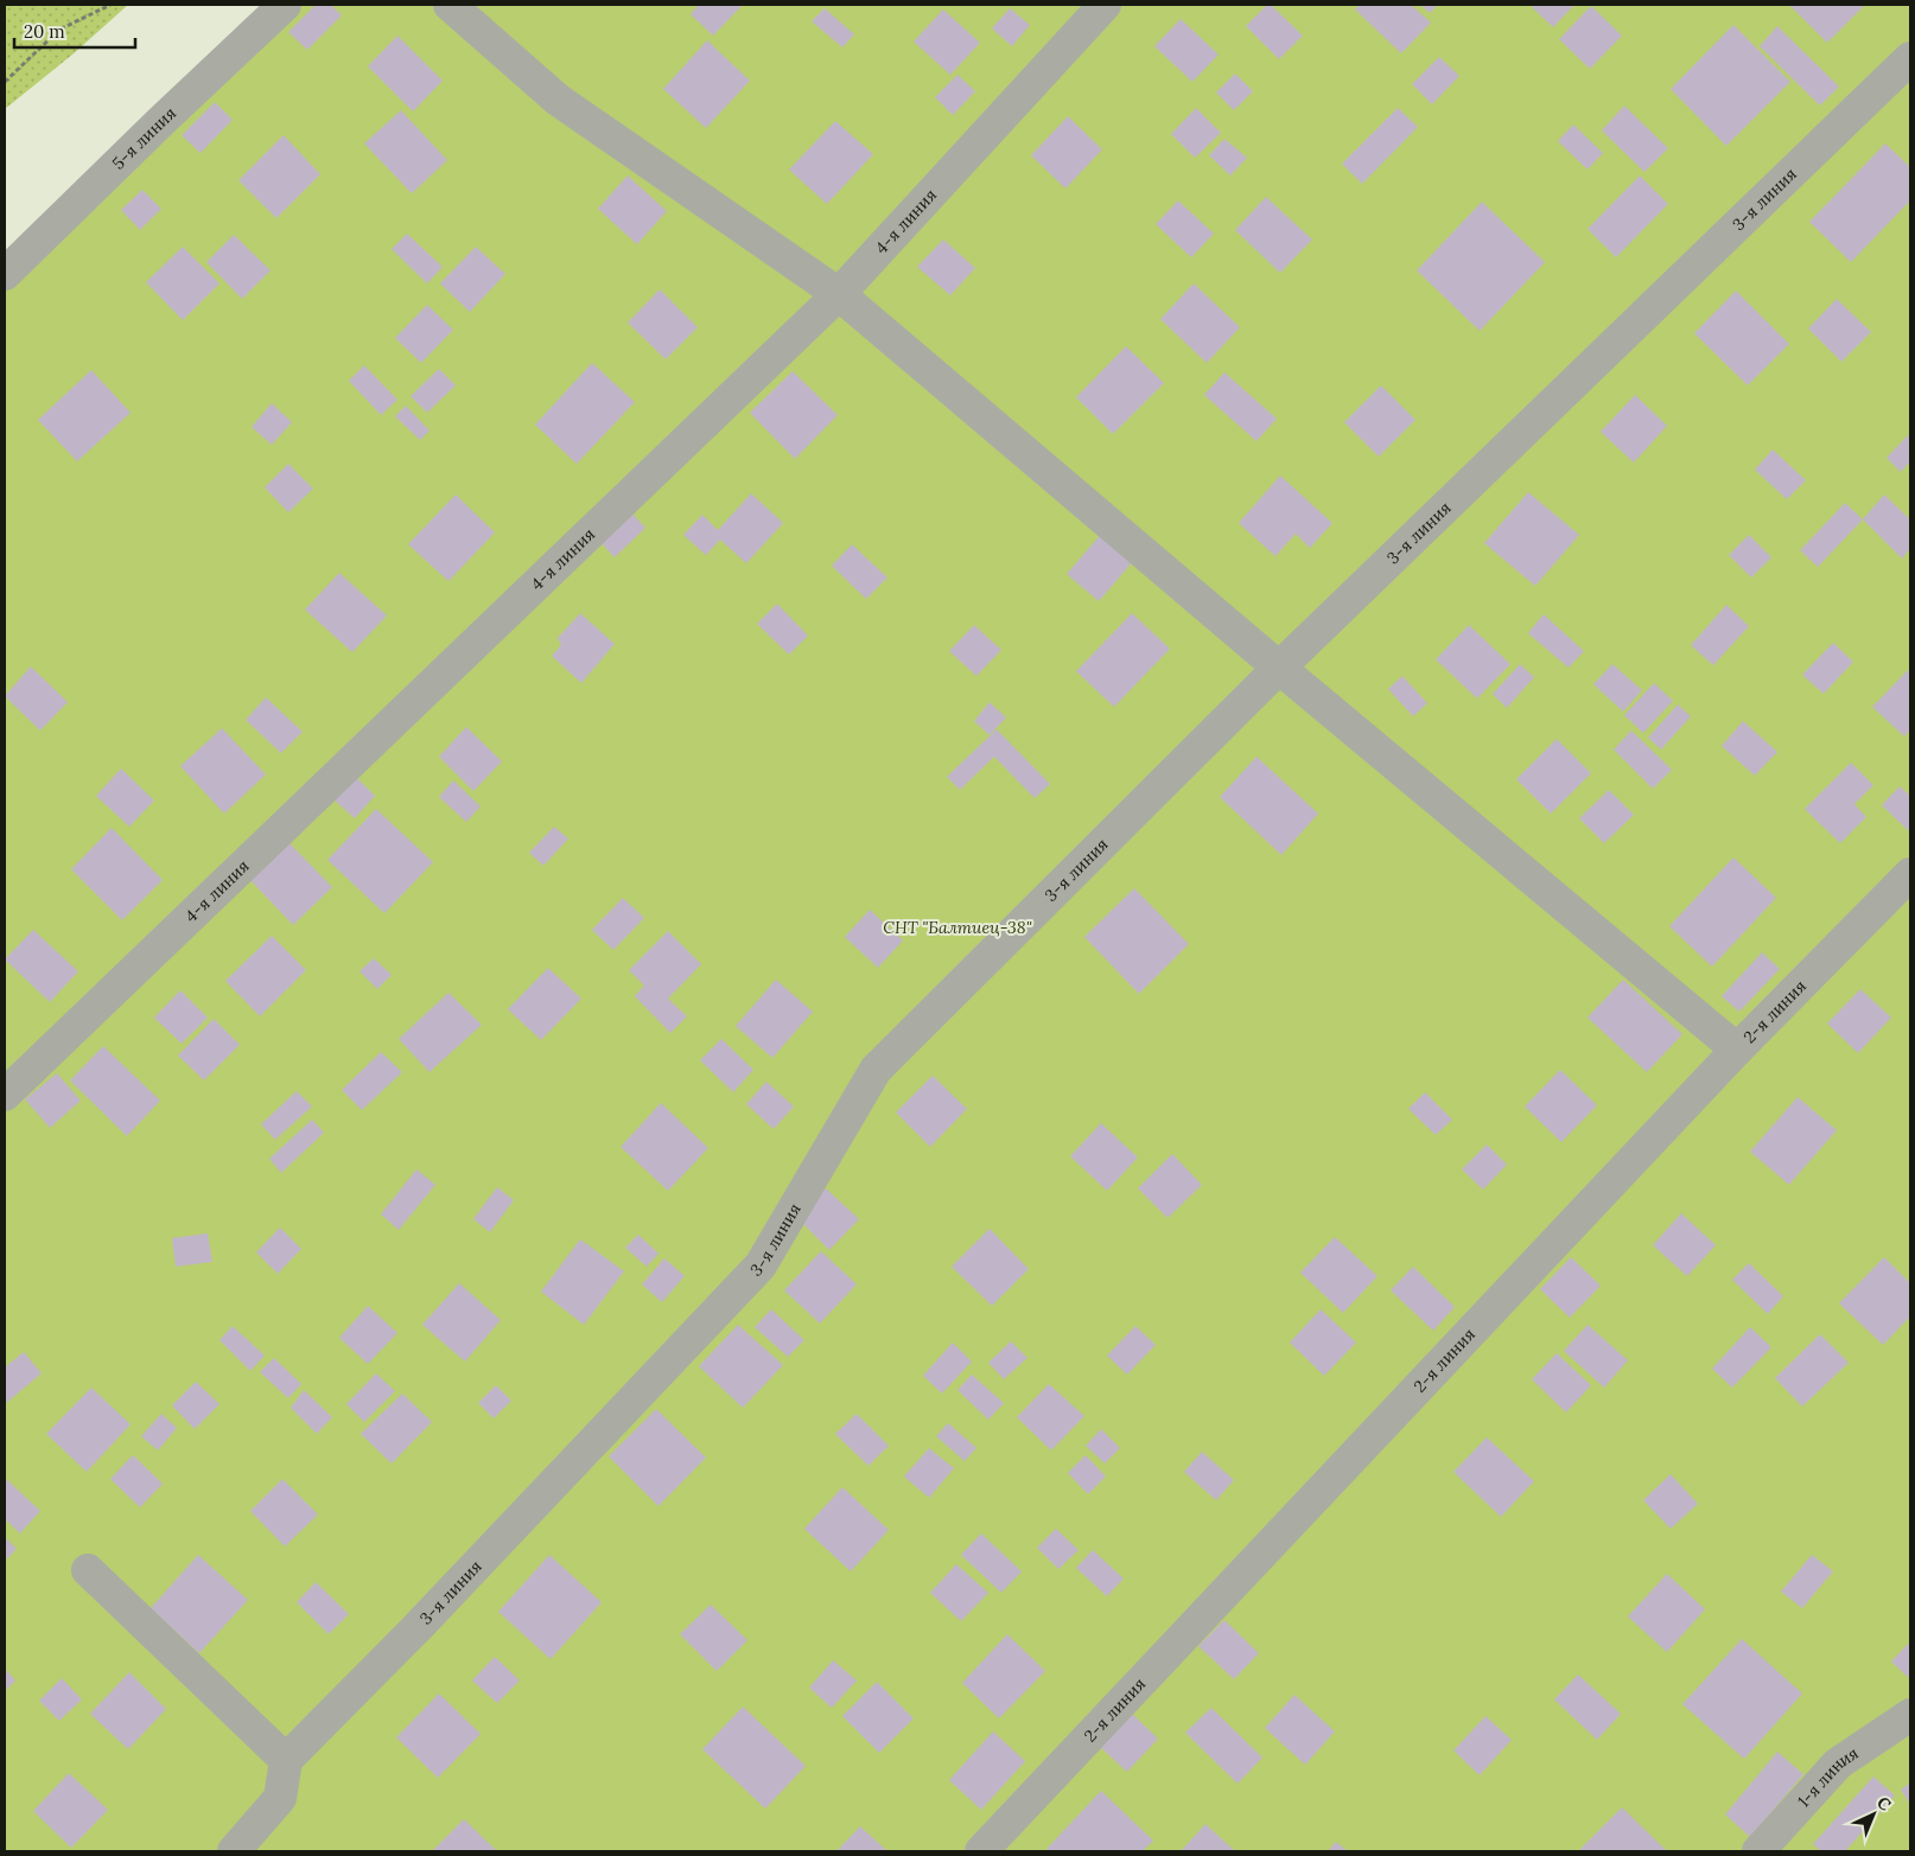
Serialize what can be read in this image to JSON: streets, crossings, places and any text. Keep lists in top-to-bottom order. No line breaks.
{"streets":{"street":["5-я линия","3-я линия","4-я линия","2-я линия","1-я линия"]},"parks":["СНТ \"Балтиец-38\""],"scale_bar":"20 m","north":"top right"}
